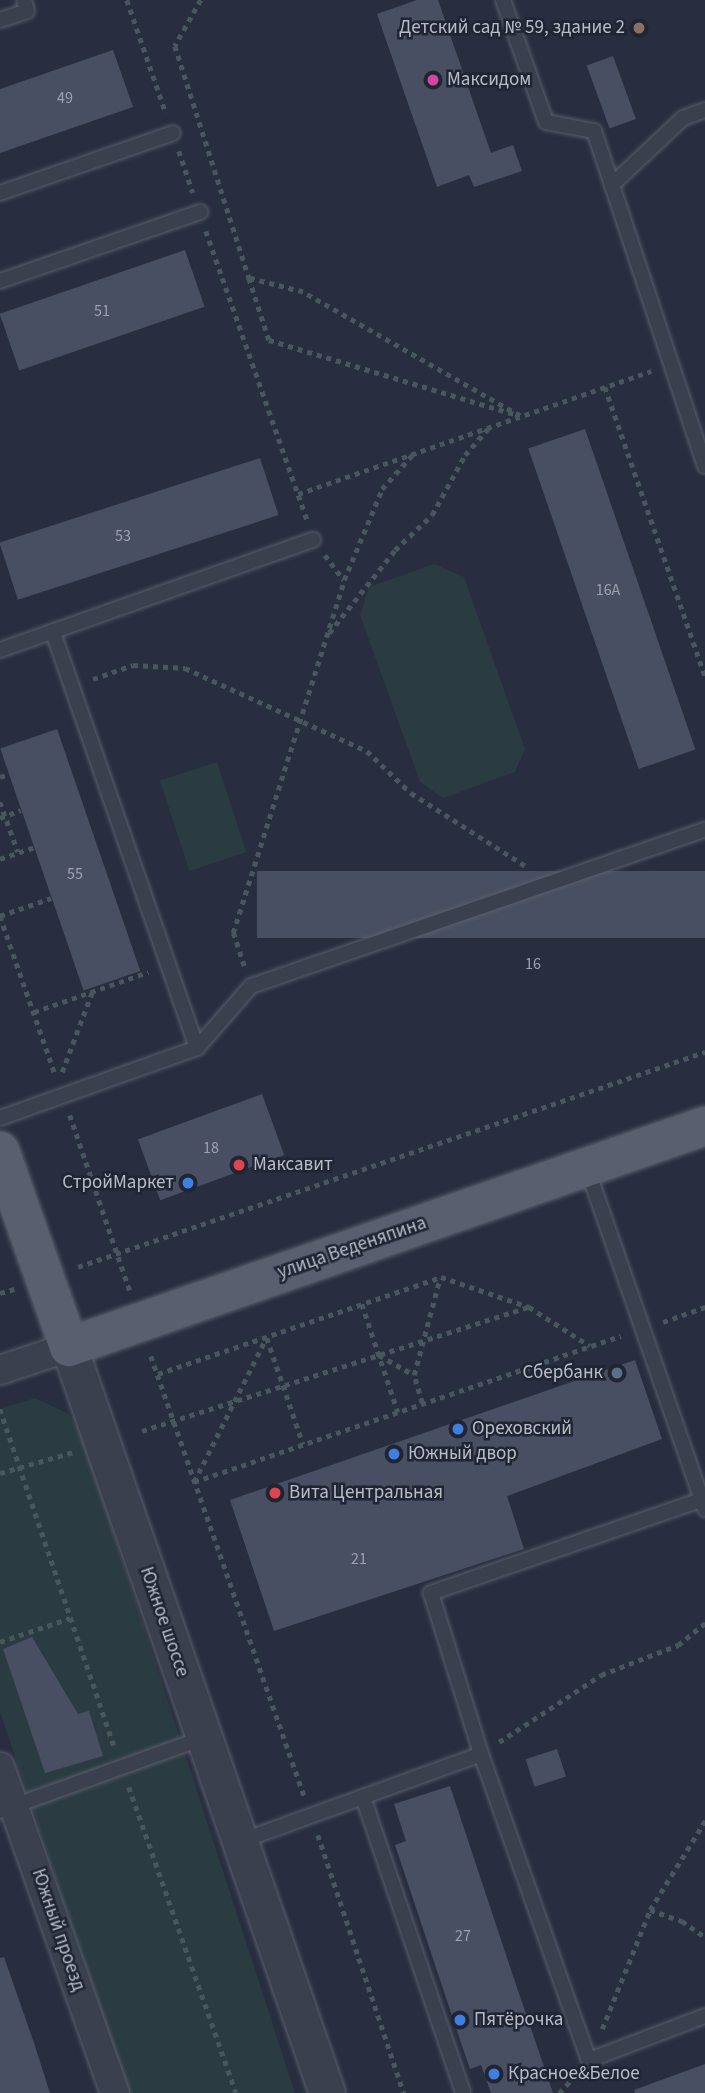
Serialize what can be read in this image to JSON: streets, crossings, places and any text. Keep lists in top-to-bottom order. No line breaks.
{"streets":{"main road":["улица Веденяпина","Южное шоссе"],"street":["Южный проезд"]},"crossings":[["улица Веденяпина","Южное шоссе"]],"places":["Детский сад № 59, здание 2","Максидом","Максавит","СтройМаркет","Сбербанк","Ореховский","Южный двор","Вита Центральная","Пятёрочка","Красное&Белое"],"house_numbers":["49","51","53","16А","55","16","18","21","27"]}
